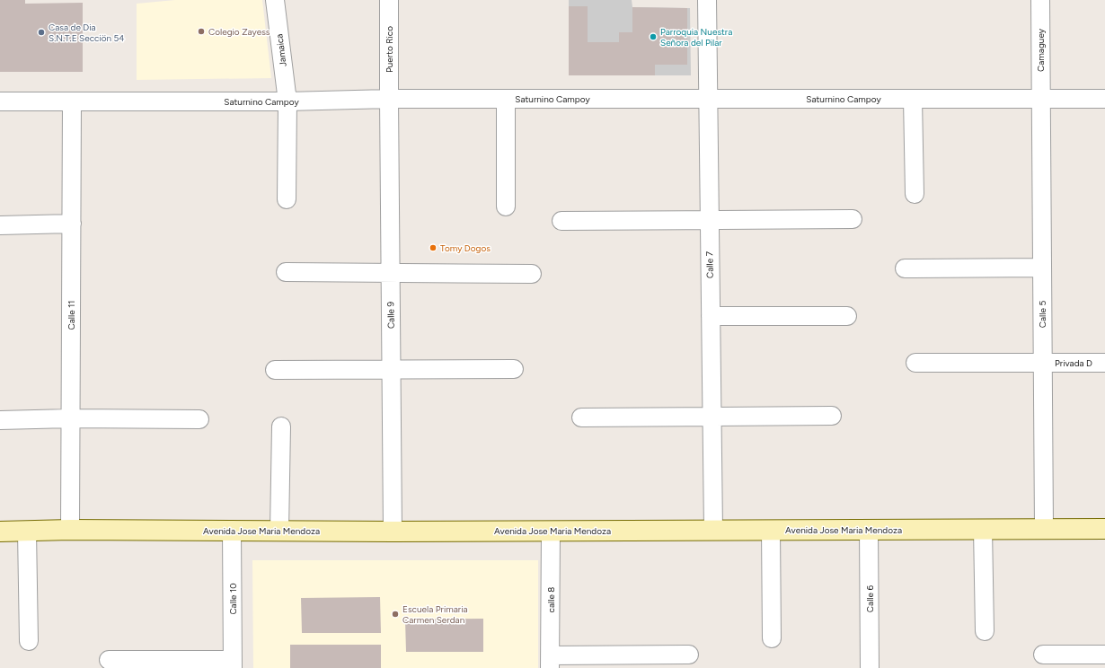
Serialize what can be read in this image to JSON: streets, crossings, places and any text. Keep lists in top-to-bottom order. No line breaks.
{"streets":{"street":["Puerto Rico","Jamaica","Camaguey","Saturnino Campoy","Calle 7","Calle 5","Calle 11","Calle 9","Privada D","Avenida Jose Maria Mendoza","Calle 10","Calle 6","calle 8"]},"crossings":[["Puerto Rico","Saturnino Campoy"],["Puerto Rico","Calle 9"],["Jamaica","Saturnino Campoy"],["Camaguey","Saturnino Campoy"],["Camaguey","Calle 5"],["Saturnino Campoy","Calle 7"],["Saturnino Campoy","Calle 5"],["Saturnino Campoy","Calle 11"],["Saturnino Campoy","Calle 9"],["Calle 7","Avenida Jose Maria Mendoza"],["Calle 5","Privada D"],["Calle 5","Avenida Jose Maria Mendoza"],["Calle 11","Avenida Jose Maria Mendoza"],["Calle 9","Avenida Jose Maria Mendoza"],["Avenida Jose Maria Mendoza","Calle 10"],["Avenida Jose Maria Mendoza","Calle 6"],["Avenida Jose Maria Mendoza","calle 8"]],"places":["Colegio Zayess","Casa de Dia S.N.T.E Secciön 54","Parroquia Nuestra Señora del Pilar","Tomy Dogos","Escuela Primaria Carmen Serdan"]}
